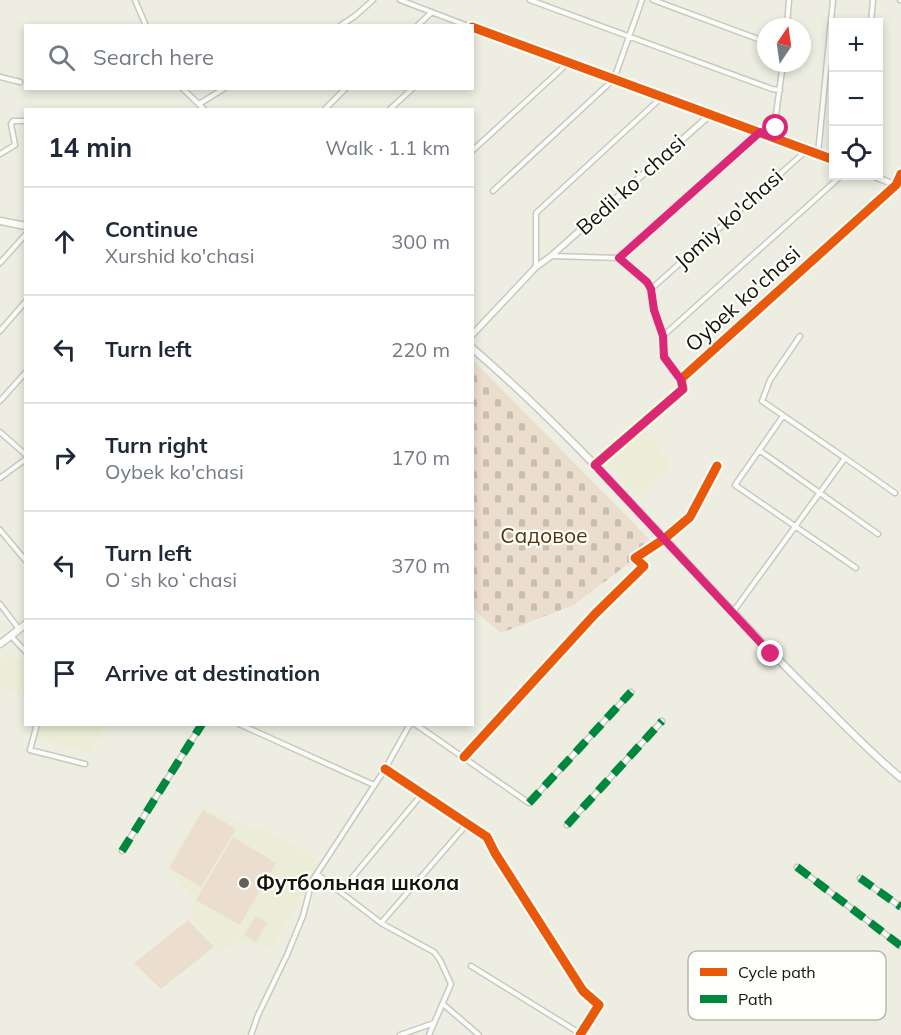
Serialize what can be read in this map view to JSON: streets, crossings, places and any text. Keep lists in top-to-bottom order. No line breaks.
{"streets":{"street":["Bedil koʻchasi","Jomiy ko'chasi","Oybek ko'chasi"]},"parks":["Садовое"],"places":["Футбольная школа"],"legend":["Cycle path","Path"],"north":"top","page":{"map_buttons":["+","−"],"search":"Search here","heading":["14 min","Walk · 1.1 km"],"list":[["Continue","Xurshid ko'chasi","300 m"],["Turn left","220 m"],["Turn right","Oybek ko'chasi","170 m"],["Turn left","Oʻsh koʻchasi","370 m"],"Arrive at destination"]}}
